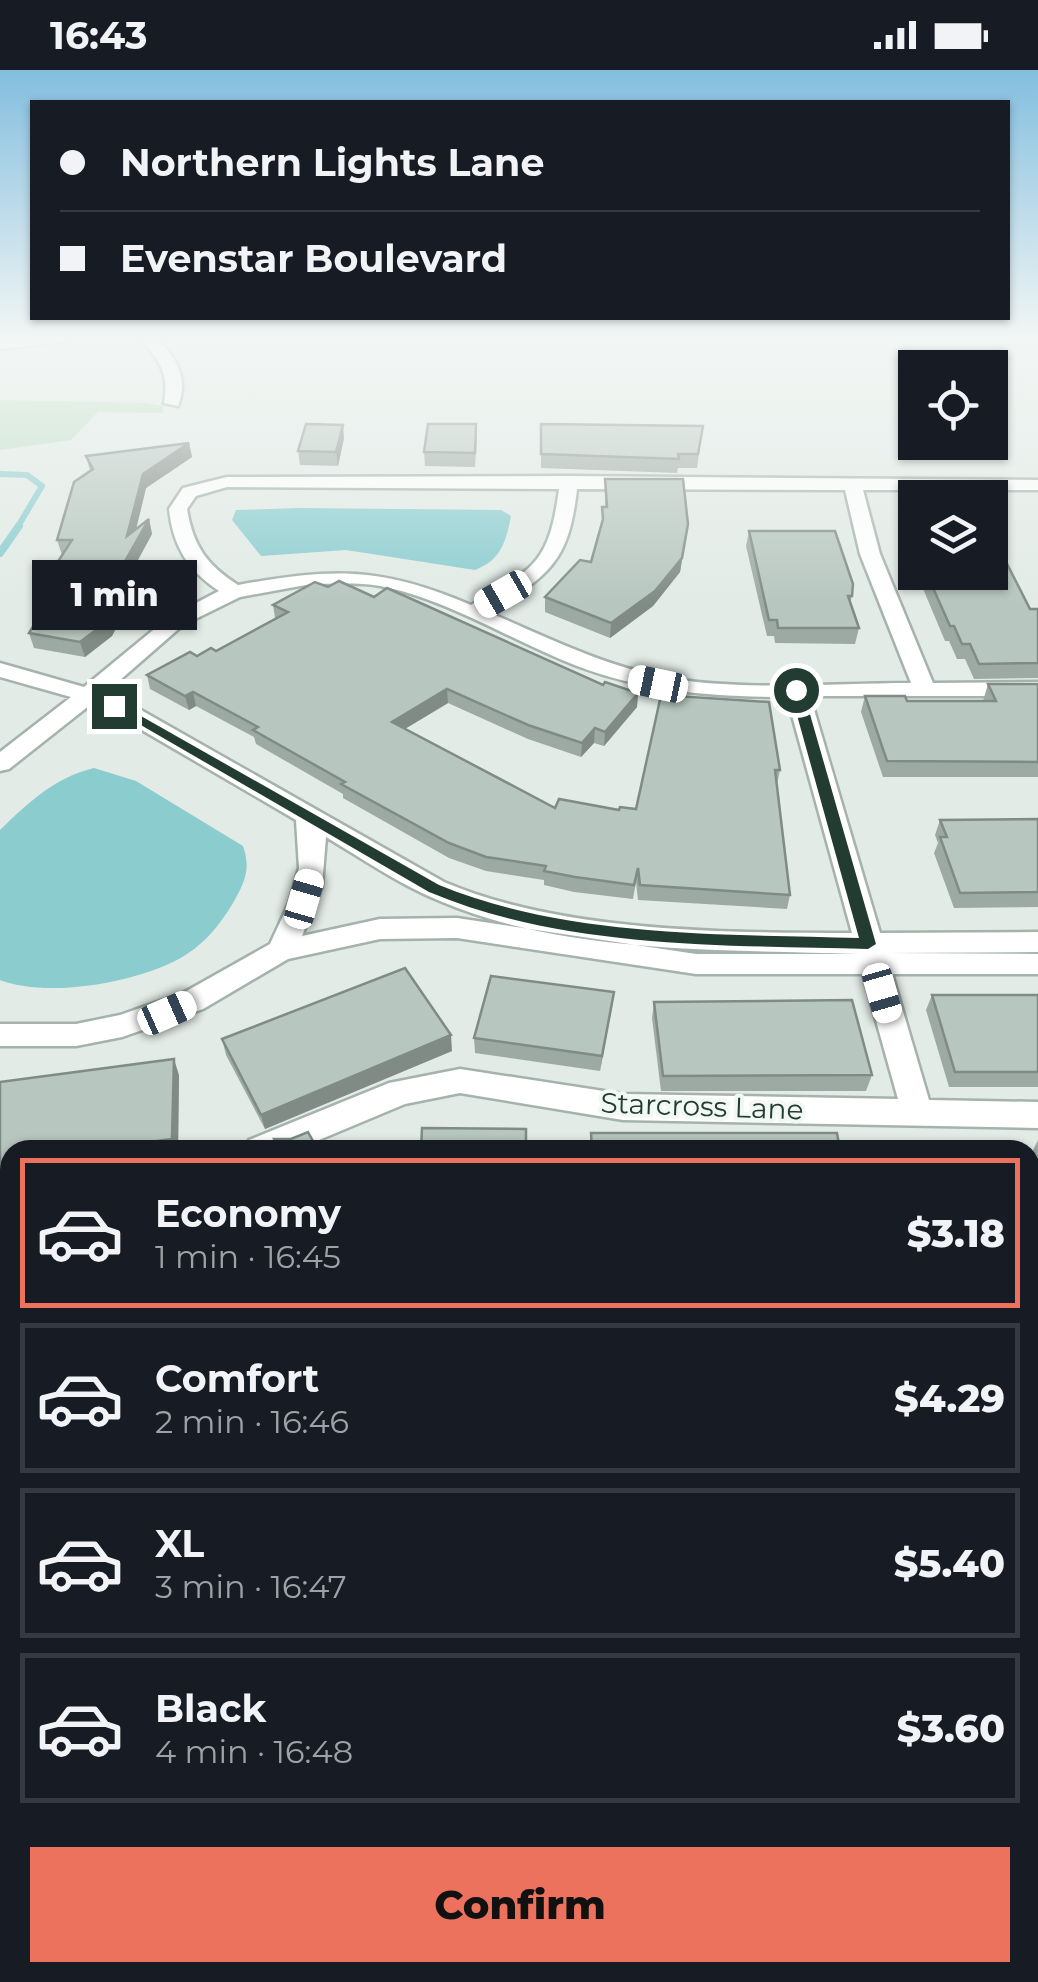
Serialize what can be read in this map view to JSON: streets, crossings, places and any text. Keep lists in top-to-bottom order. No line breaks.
{"streets":{"street":["Starcross Lane"]},"page":{"status":"16:43","banner":["Northern Lights Lane","Evenstar Boulevard"],"bubble":"1 min","list":[{"name":"Economy","note":"1 min · 16:45","value":"$3.18"},{"name":"Comfort","note":"2 min · 16:46","value":"$4.29"},{"name":"XL","note":"3 min · 16:47","value":"$5.40"},{"name":"Black","note":"4 min · 16:48","value":"$3.60"}],"buttons":"Confirm"}}
